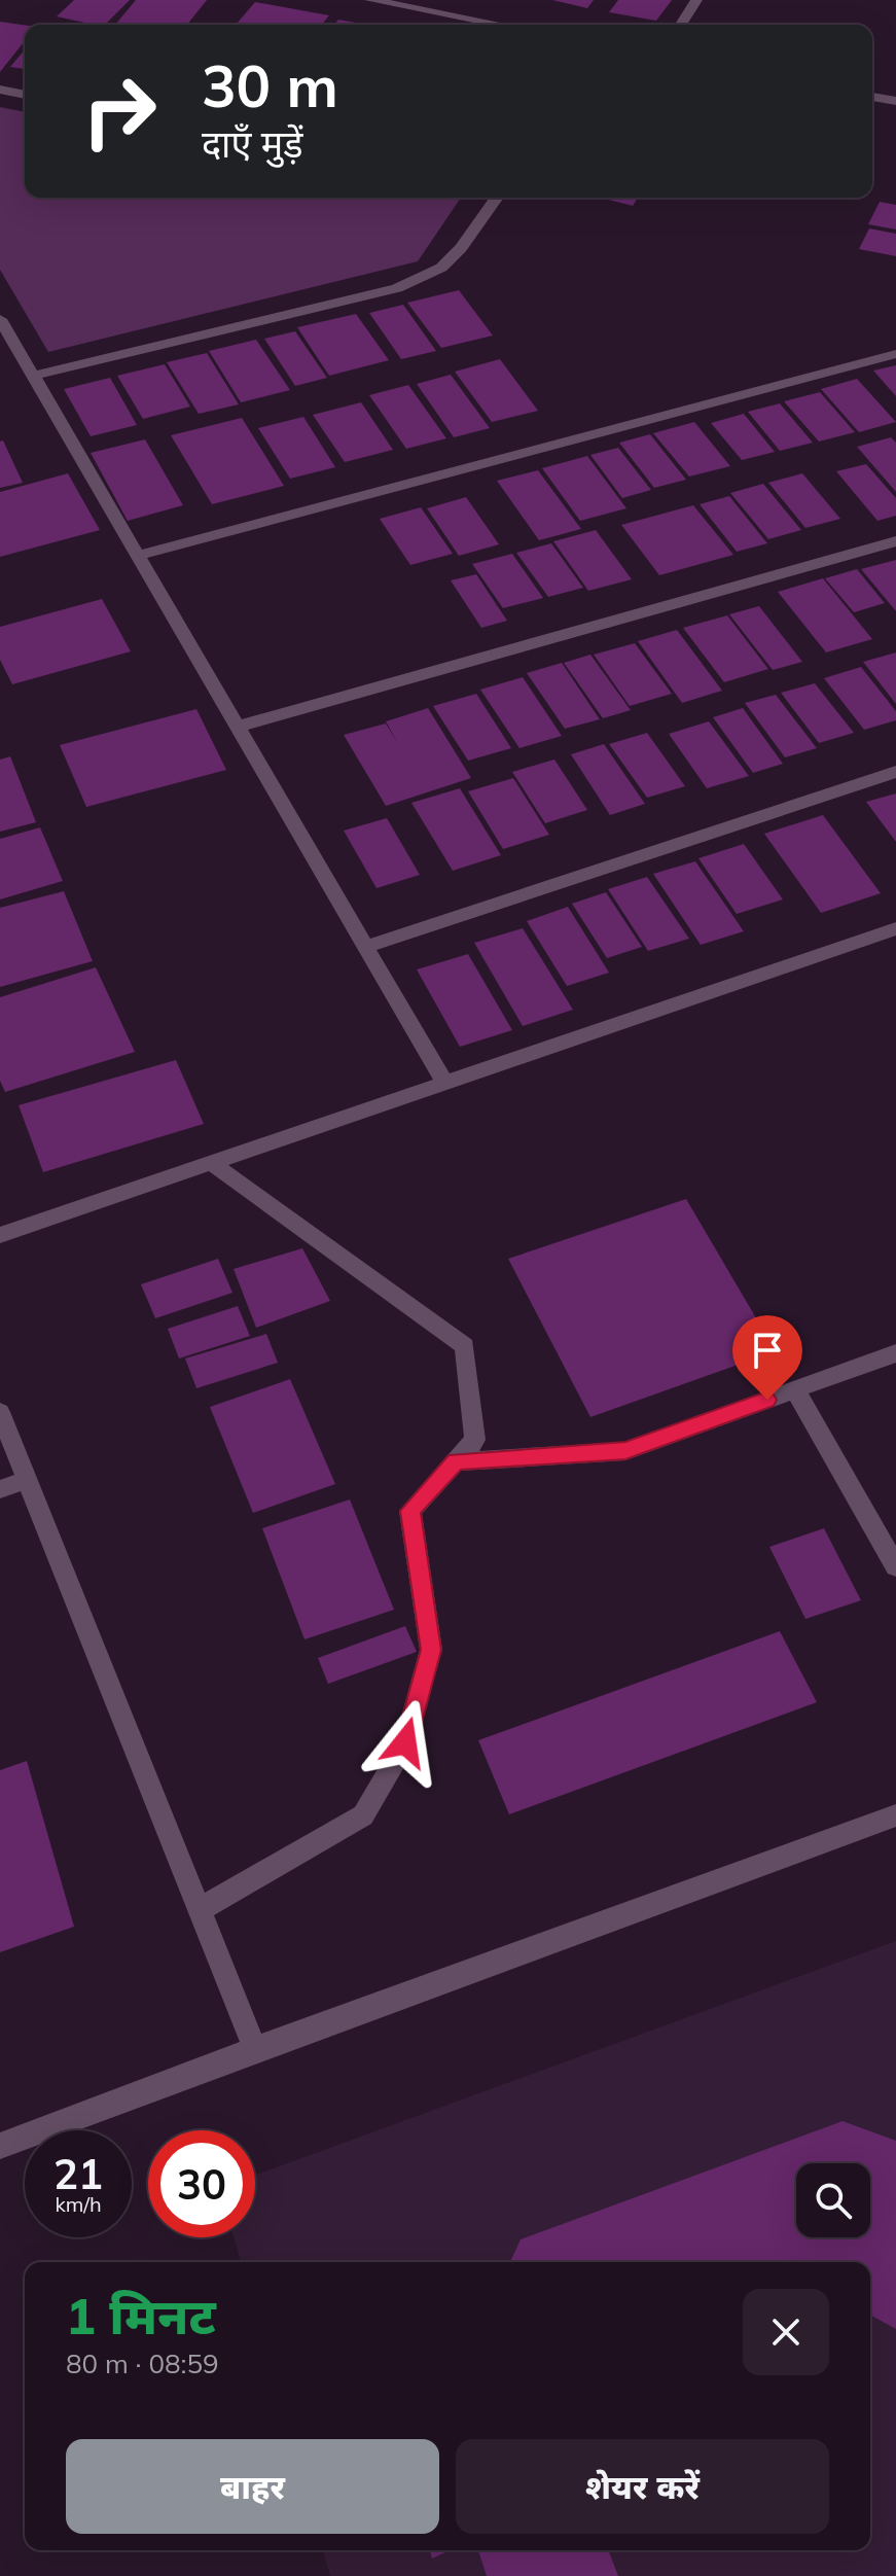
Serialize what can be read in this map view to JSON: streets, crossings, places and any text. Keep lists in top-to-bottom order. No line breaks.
{"page":{"turn":["30 m","दाएँ मुड़ें"],"speed":"21 km/h","limit":"30","heading":["1 मिनट","80 m · 08:59"],"buttons":["बाहर","शेयर करें"]}}
